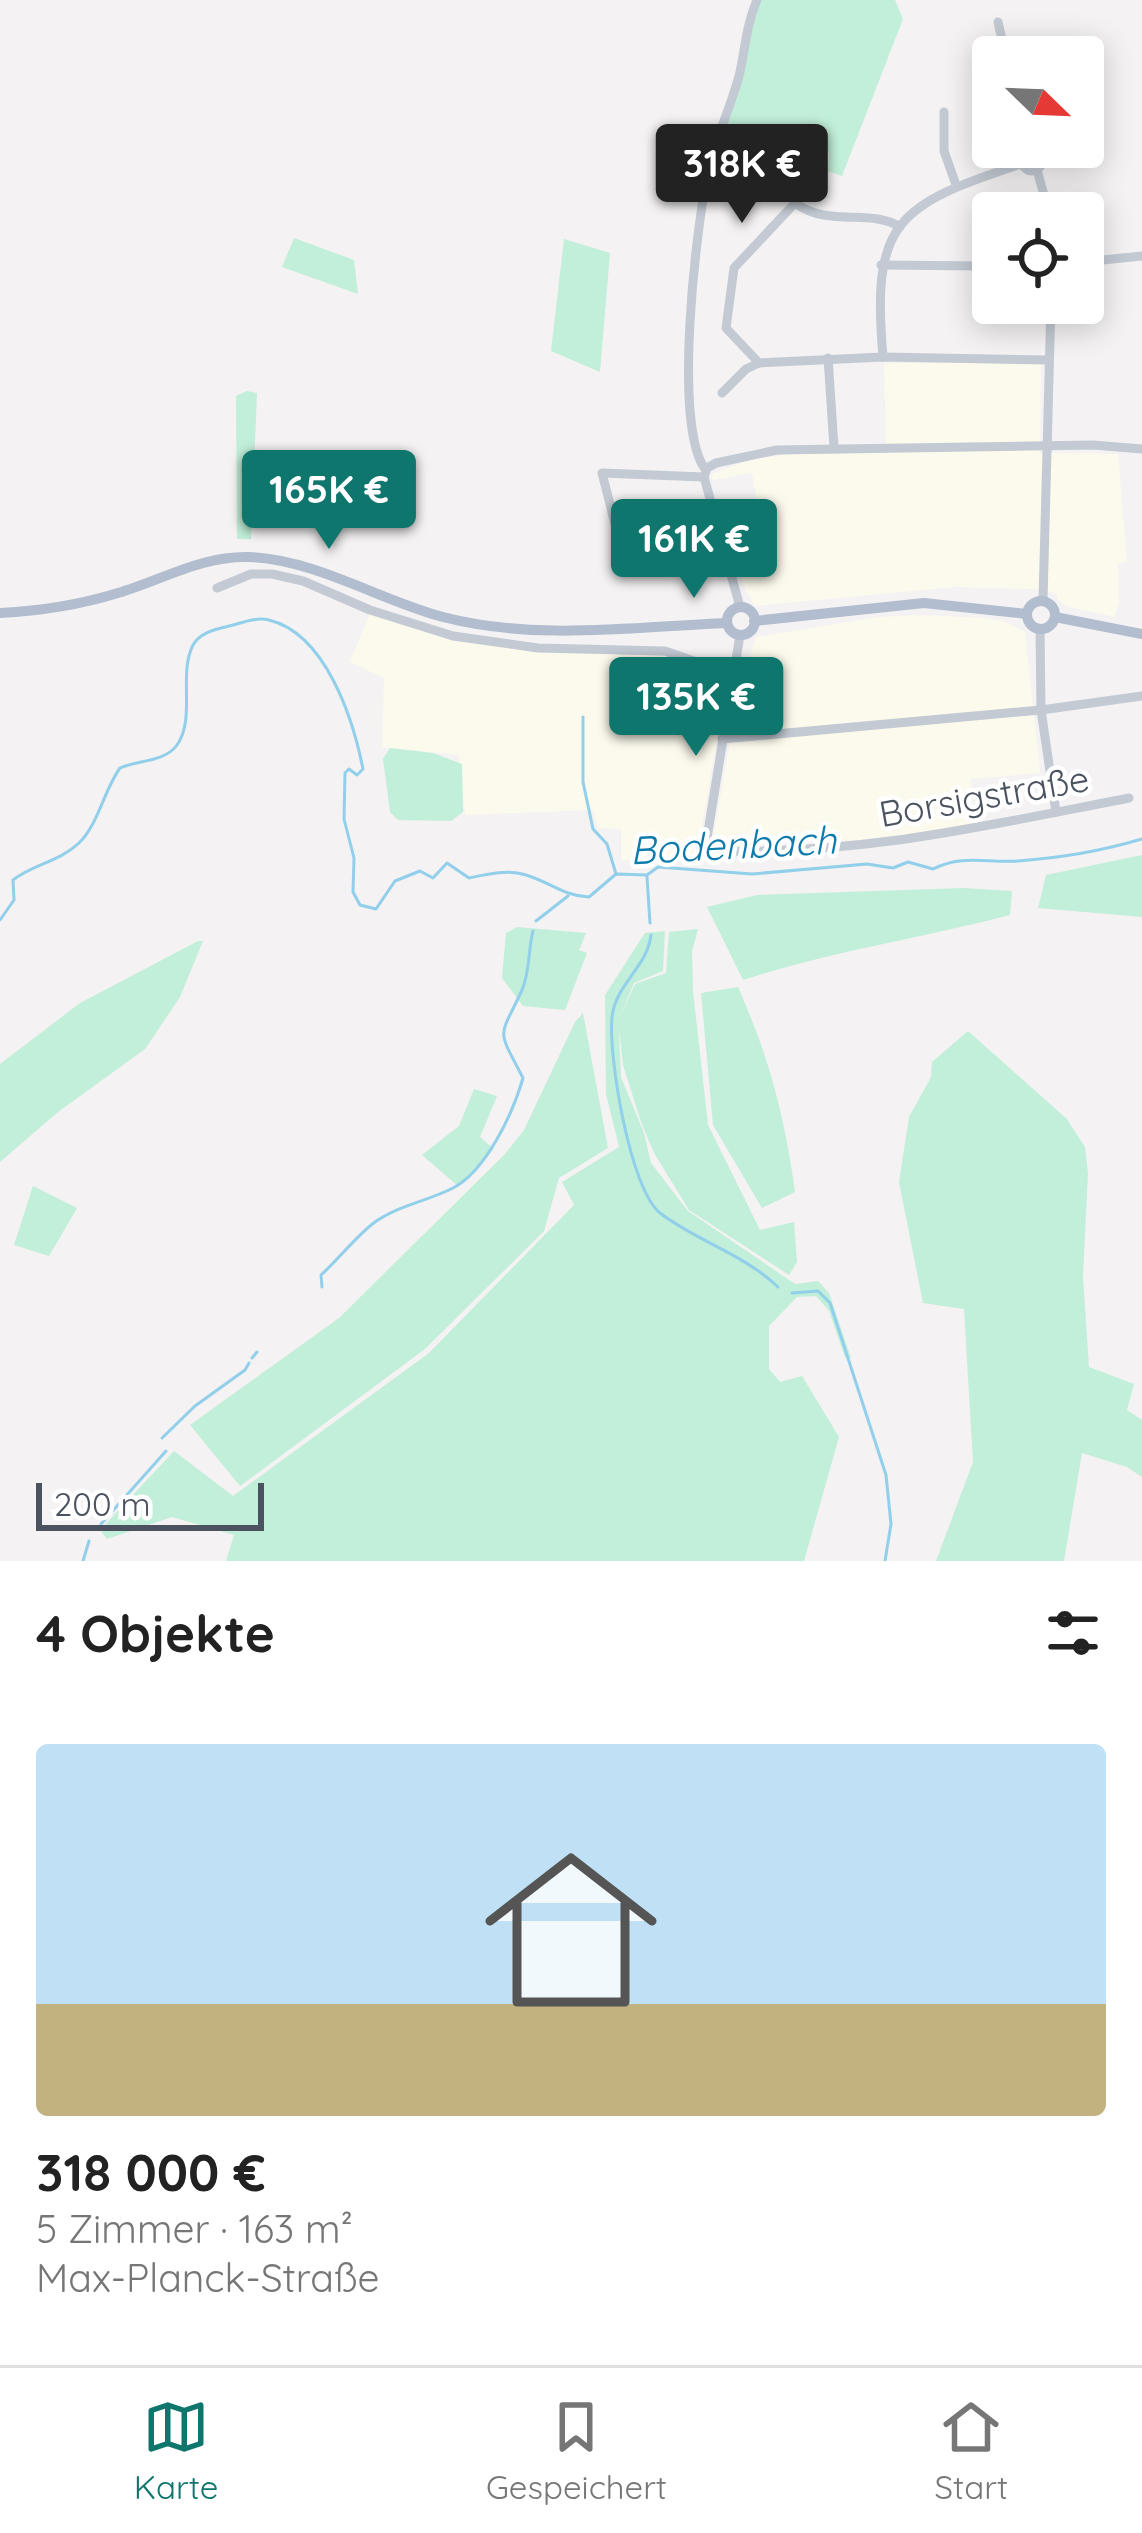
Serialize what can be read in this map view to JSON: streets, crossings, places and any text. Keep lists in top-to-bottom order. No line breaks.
{"streets":{"street":["Borsigstraße"]},"water":["Bodenbach"],"scale_bar":"200 m","north":"bottom right","page":{"price":["318K €","165K €","161K €","135K €"],"scale":"200 m","heading":"4 Objekte","list":[{"name":"318 000 €","note":"5 Zimmer · 163 m² · Max-Planck-Straße"}],"tabs":["Karte","Gespeichert","Start"]}}
